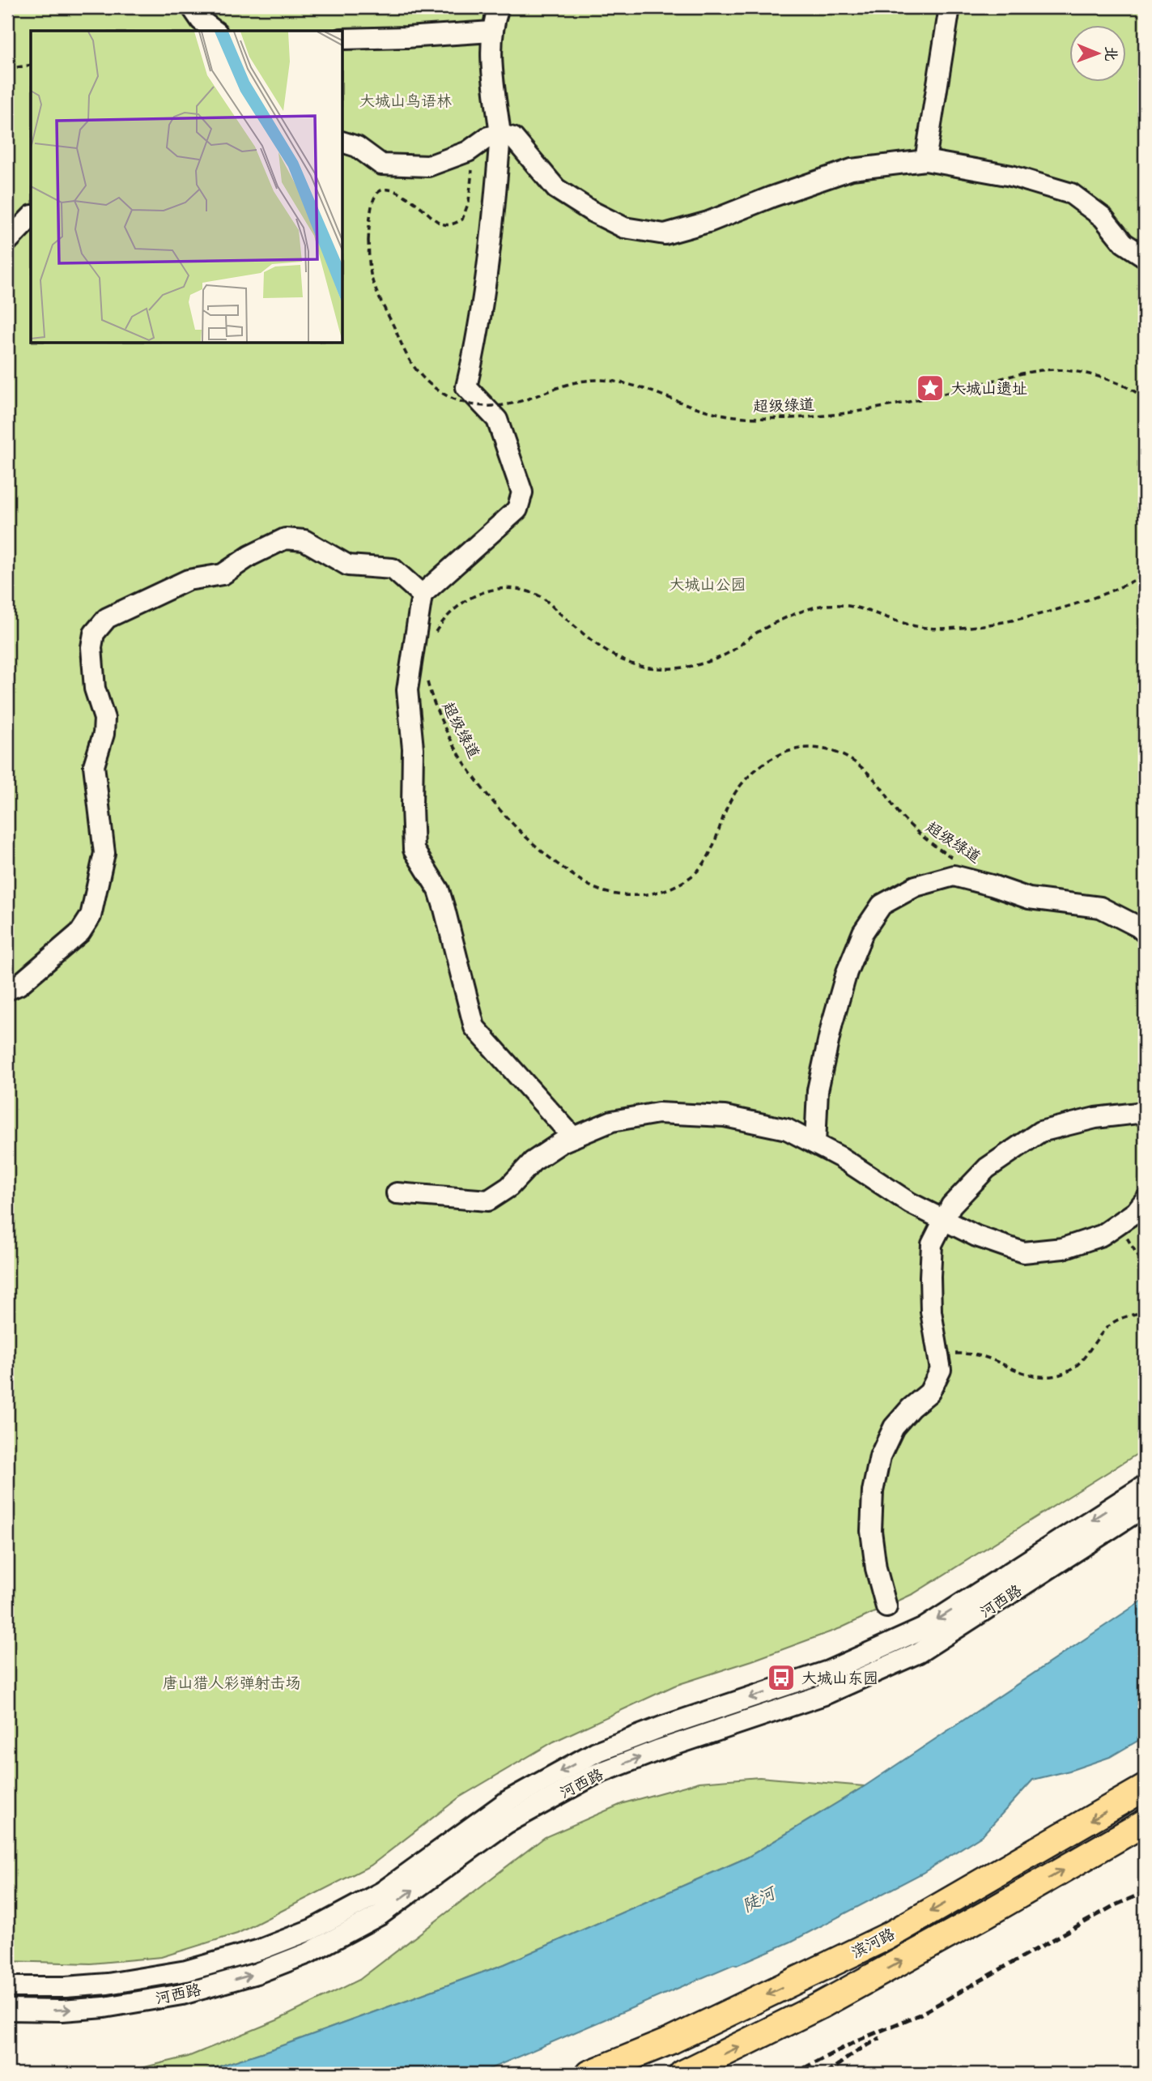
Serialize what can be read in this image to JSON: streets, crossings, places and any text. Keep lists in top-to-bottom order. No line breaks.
{"streets":{"main road":["滨河路"],"street":["河西路"],"path":["超级绿道"]},"water":["陡河"],"parks":["大城山鸟语林","大城山公园","唐山猎人彩弹射击场"],"places":{"place":["大城山遗址"],"bus stop":["大城山东园"]},"north":"right"}
